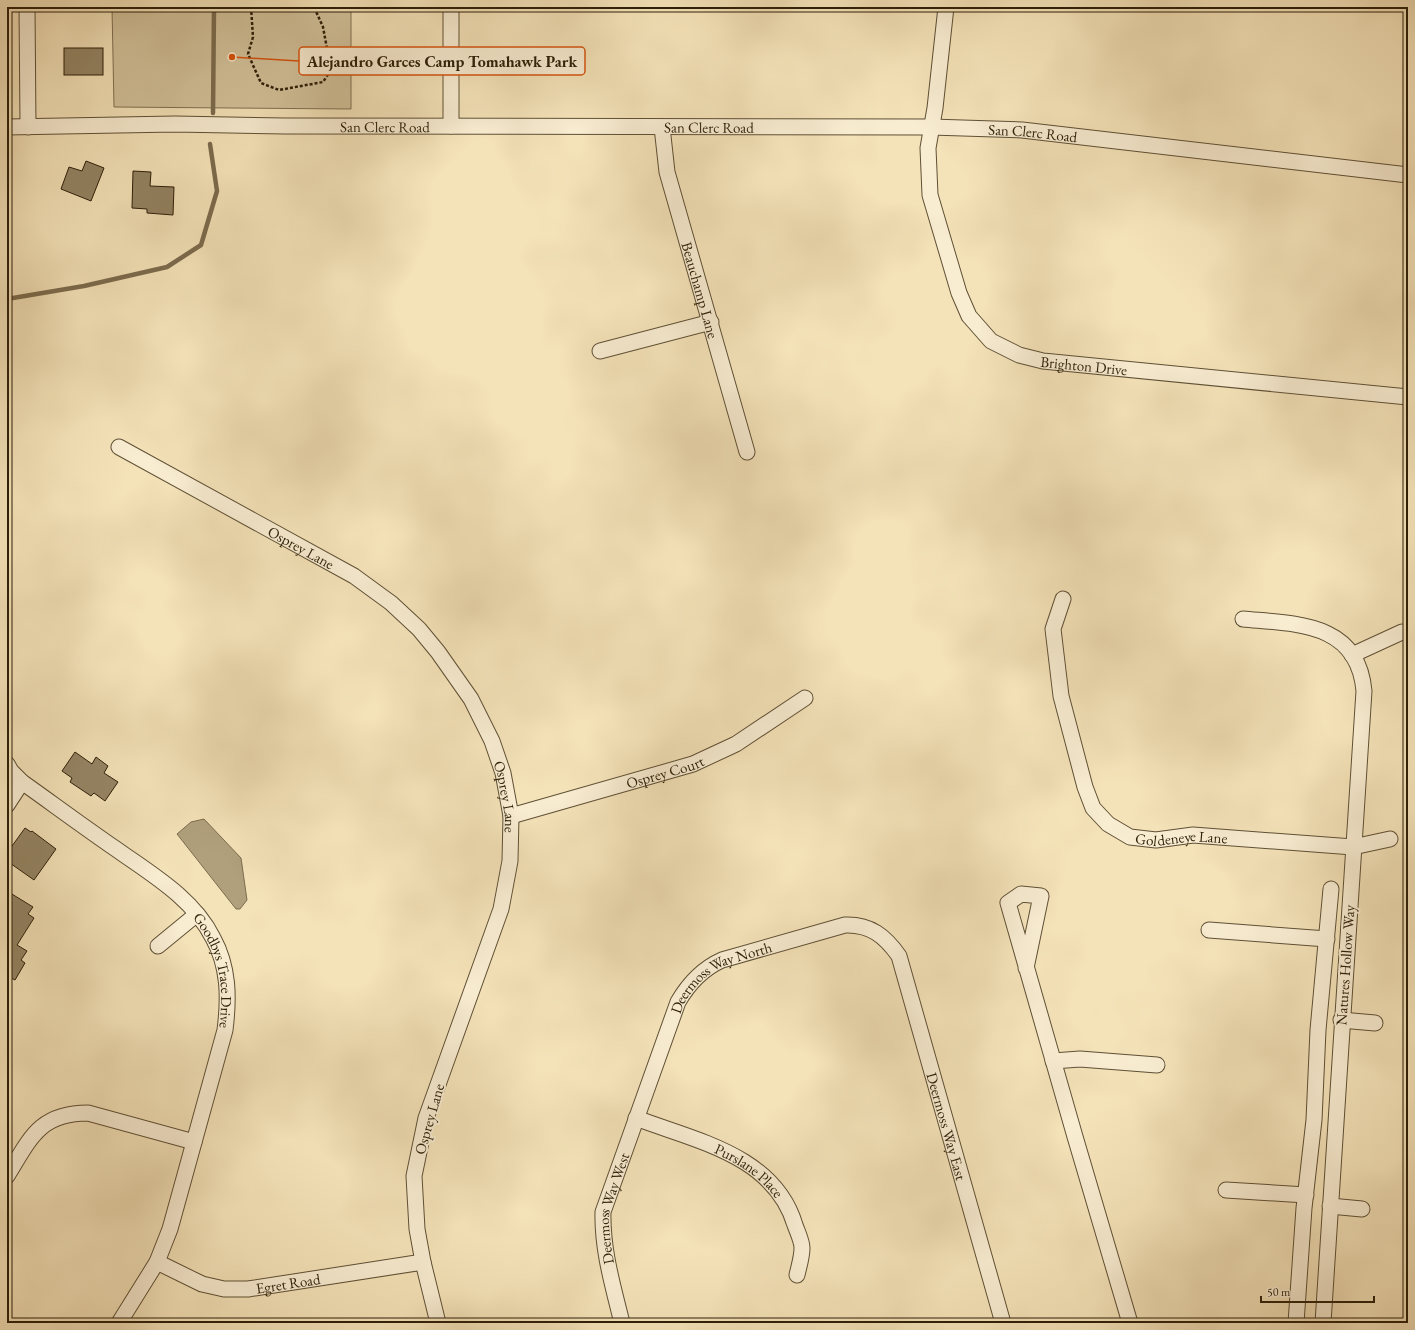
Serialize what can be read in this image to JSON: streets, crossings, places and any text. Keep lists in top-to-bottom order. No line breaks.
{"streets":{"street":["San Clerc Road","Beauchamp Lane","Brighton Drive","Osprey Lane","Osprey Court","Goldeneye Lane","Natures Hollow Way","Goodbys Trace Drive","Deermoss Way North","Deermoss Way East","Purslane Place","Deermoss Way West","Egret Road"]},"crossings":[["San Clerc Road","Beauchamp Lane"],["San Clerc Road","Brighton Drive"],["Osprey Lane","Osprey Court"],["Osprey Lane","Egret Road"],["Goldeneye Lane","Natures Hollow Way"],["Goodbys Trace Drive","Egret Road"],["Deermoss Way North","Deermoss Way East"],["Deermoss Way North","Purslane Place"],["Deermoss Way North","Deermoss Way West"],["Purslane Place","Deermoss Way West"]],"places":["Alejandro Garces Camp Tomahawk Park"],"scale_bar":"50 m"}
